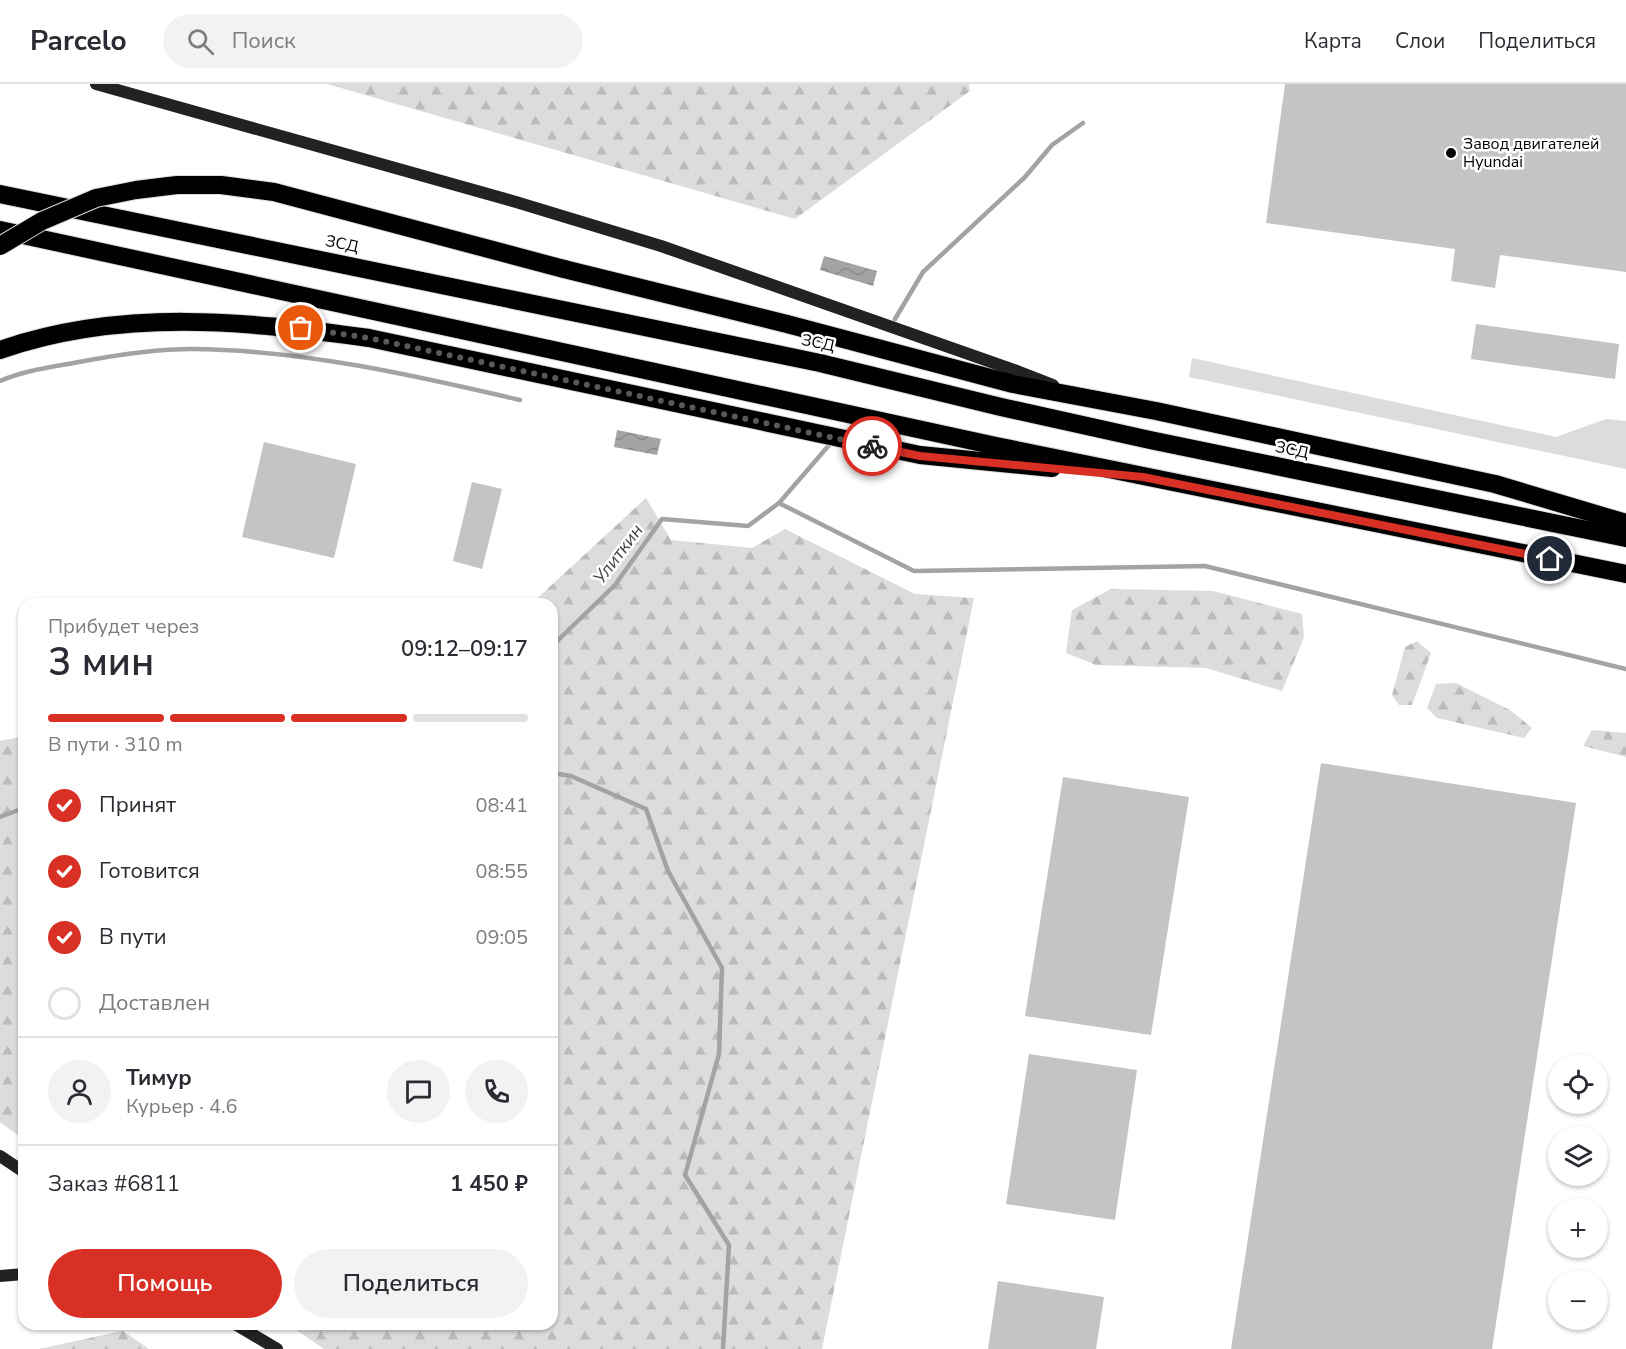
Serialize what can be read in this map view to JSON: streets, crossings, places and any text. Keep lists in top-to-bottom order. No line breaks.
{"streets":{"highway":["ЗСД"]},"water":["Улиткин"],"places":["Завод двигателей Hyundai"],"page":{"header":"Parcelo","search":"Поиск","nav":["Карта","Слои","Поделиться"],"heading":["3 мин","Прибудет через","09:12–09:17"],"panel":["Тимур","Курьер · 4.6","Заказ #6811","1 450 ₽"],"bar":"В пути · 310 m","list":[["Принят","08:41"],["Готовится","08:55"],["В пути","09:05"],"Доставлен"],"map_buttons":["+","−"],"buttons":["Помощь","Поделиться"]}}
